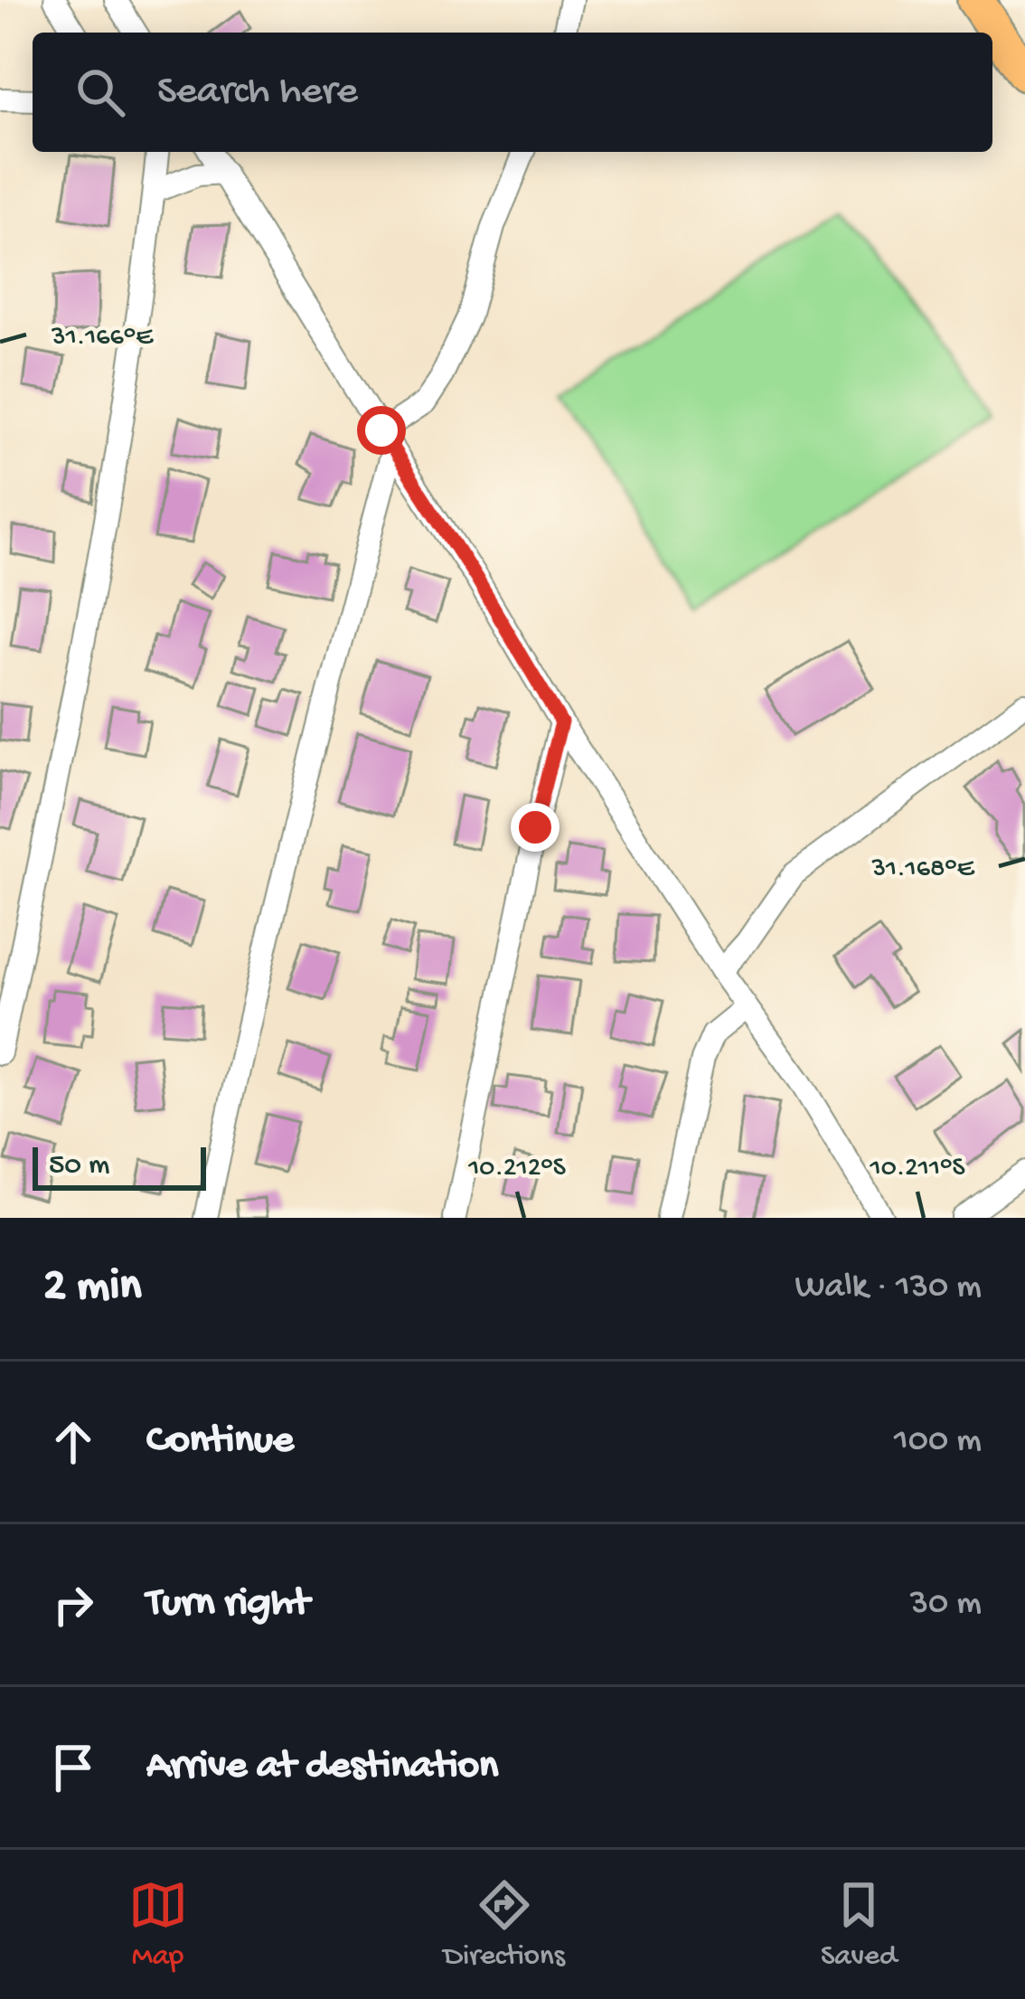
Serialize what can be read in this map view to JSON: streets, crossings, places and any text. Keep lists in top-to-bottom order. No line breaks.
{"scale_bar":"50 m","page":{"search":"Search here","scale":"50 m","heading":["2 min","Walk · 130 m"],"list":[["Continue","100 m"],["Turn right","30 m"],"Arrive at destination"],"nav":["Map","Directions","Saved"]},"coordinates":["31.166°E","31.168°E","10.212°S","10.211°S"]}
